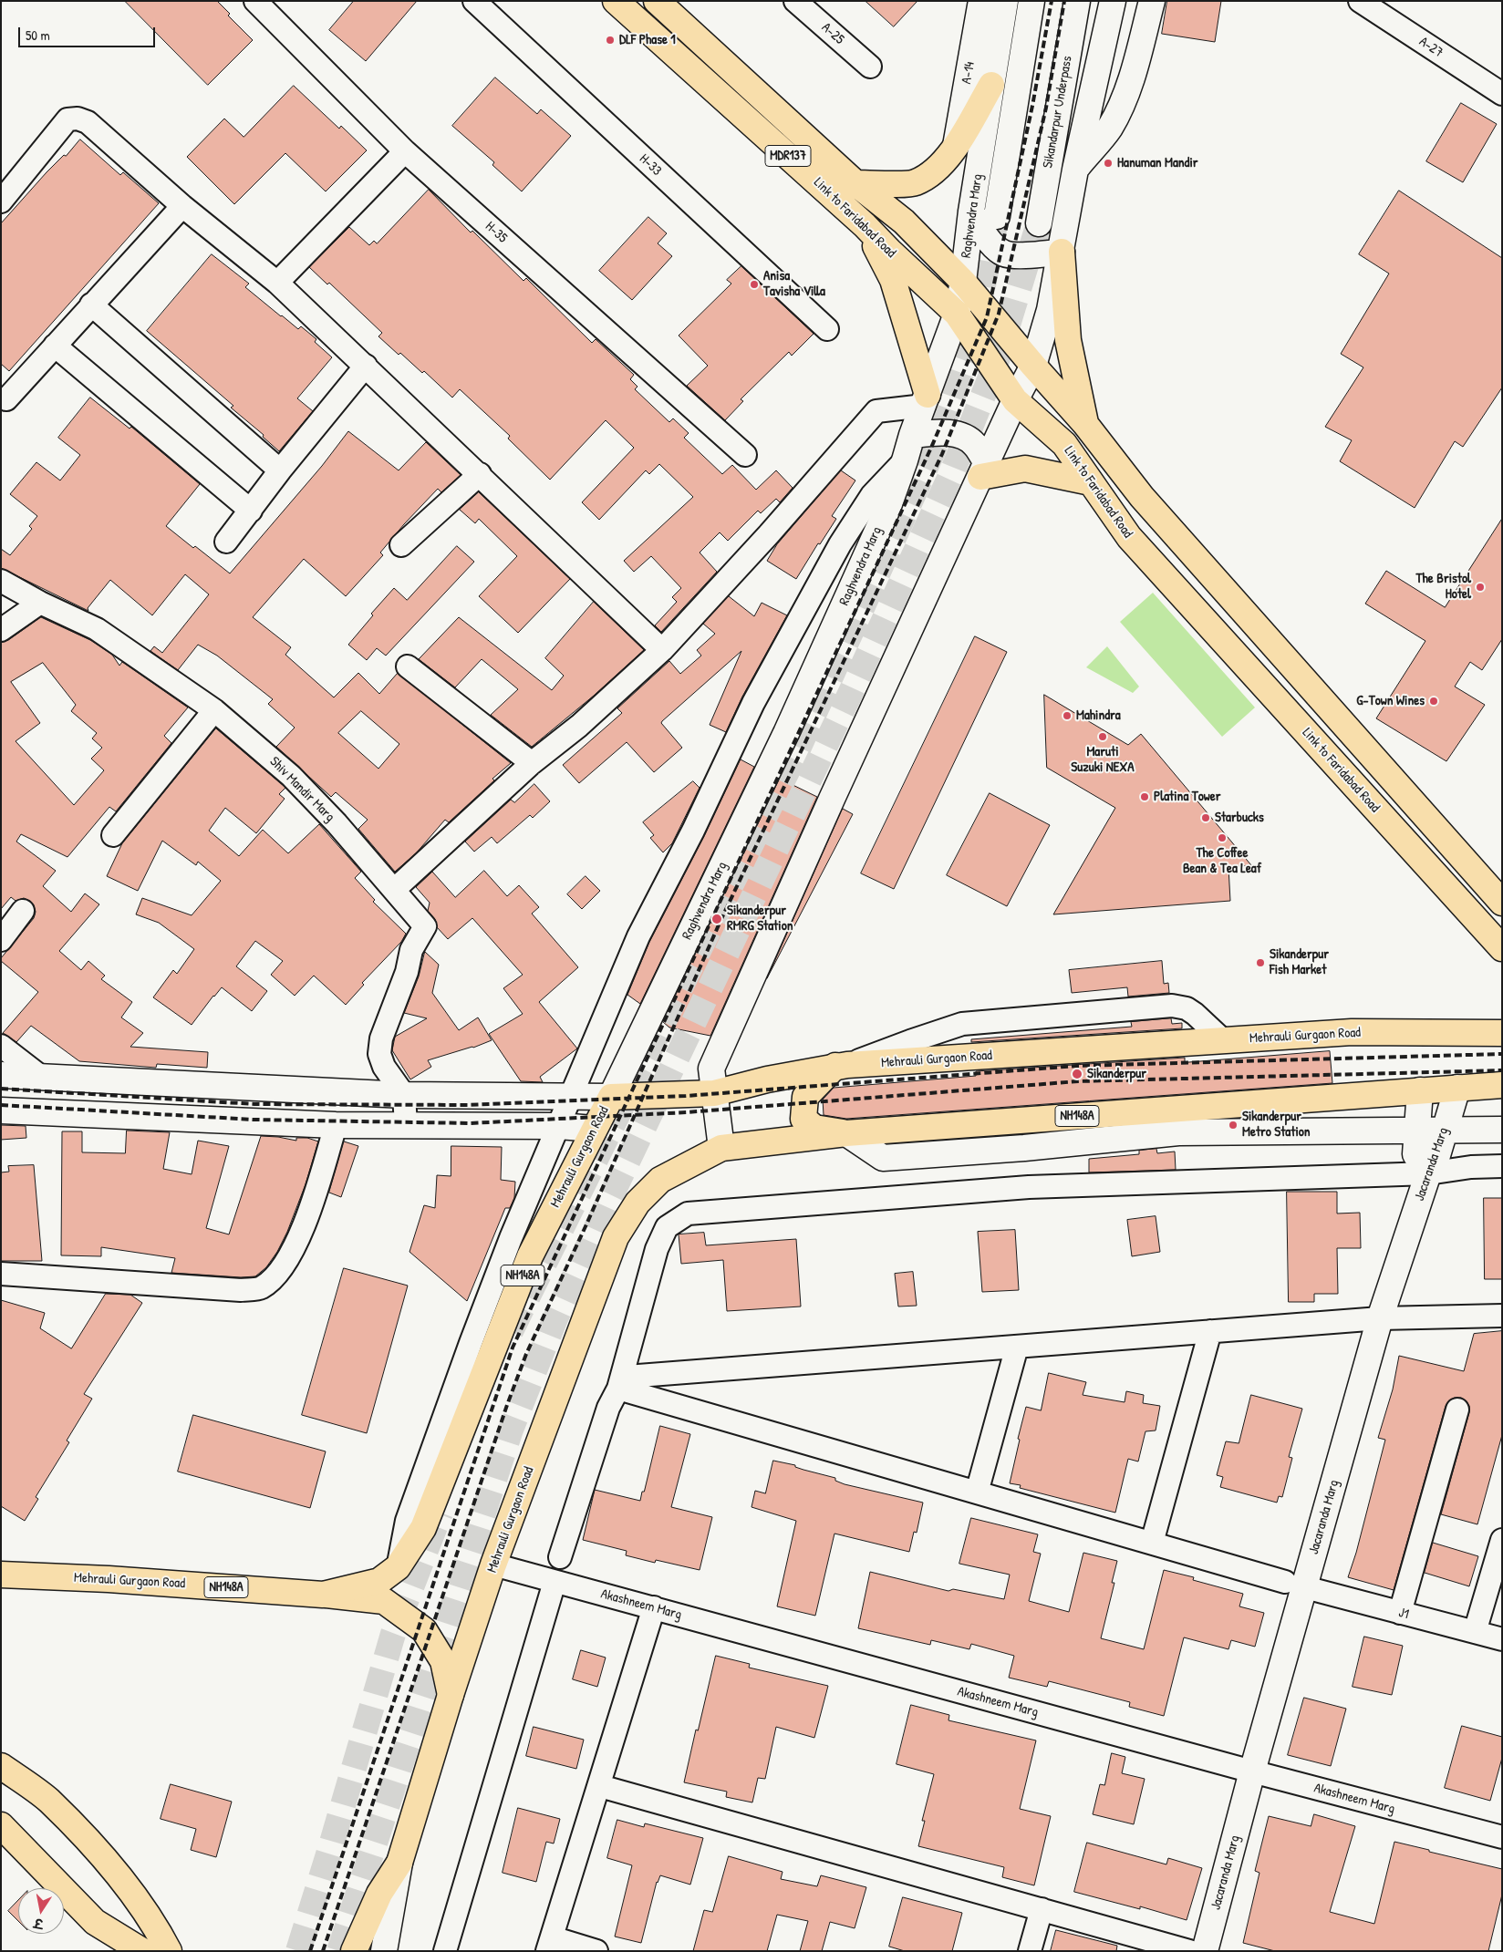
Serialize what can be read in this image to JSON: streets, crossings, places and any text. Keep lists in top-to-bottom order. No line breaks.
{"streets":{"main road":["MDR137","Link to Faridabad Road","Mehrauli Gurgaon Road","NH148A"],"street":["A-25","A-27","A-14","Sikandarpur Underpass","H-33","Raghvendra Marg","H-35","Shiv Mandir Marg","Jacaranda Marg","Akashneem Marg","J1"]},"crossings":[["Raghvendra Marg","Link to Faridabad Road"],["Raghvendra Marg","Mehrauli Gurgaon Road"],["Mehrauli Gurgaon Road","Jacaranda Marg"],["Mehrauli Gurgaon Road","Akashneem Marg"],["Jacaranda Marg","Akashneem Marg"],["Jacaranda Marg","J1"]],"places":["DLF Phase 1","Hanuman Mandir","Anisa Tavisha Villa","The Bristol Hotel","G-Town Wines","Mahindra","Maruti Suzuki NEXA","Platina Tower","Starbucks","The Coffee Bean & Tea Leaf","Sikanderpur RMRG Station","Sikanderpur Fish Market","Sikanderpur","Sikanderpur Metro Station"],"scale_bar":"50 m","north":"bottom"}
